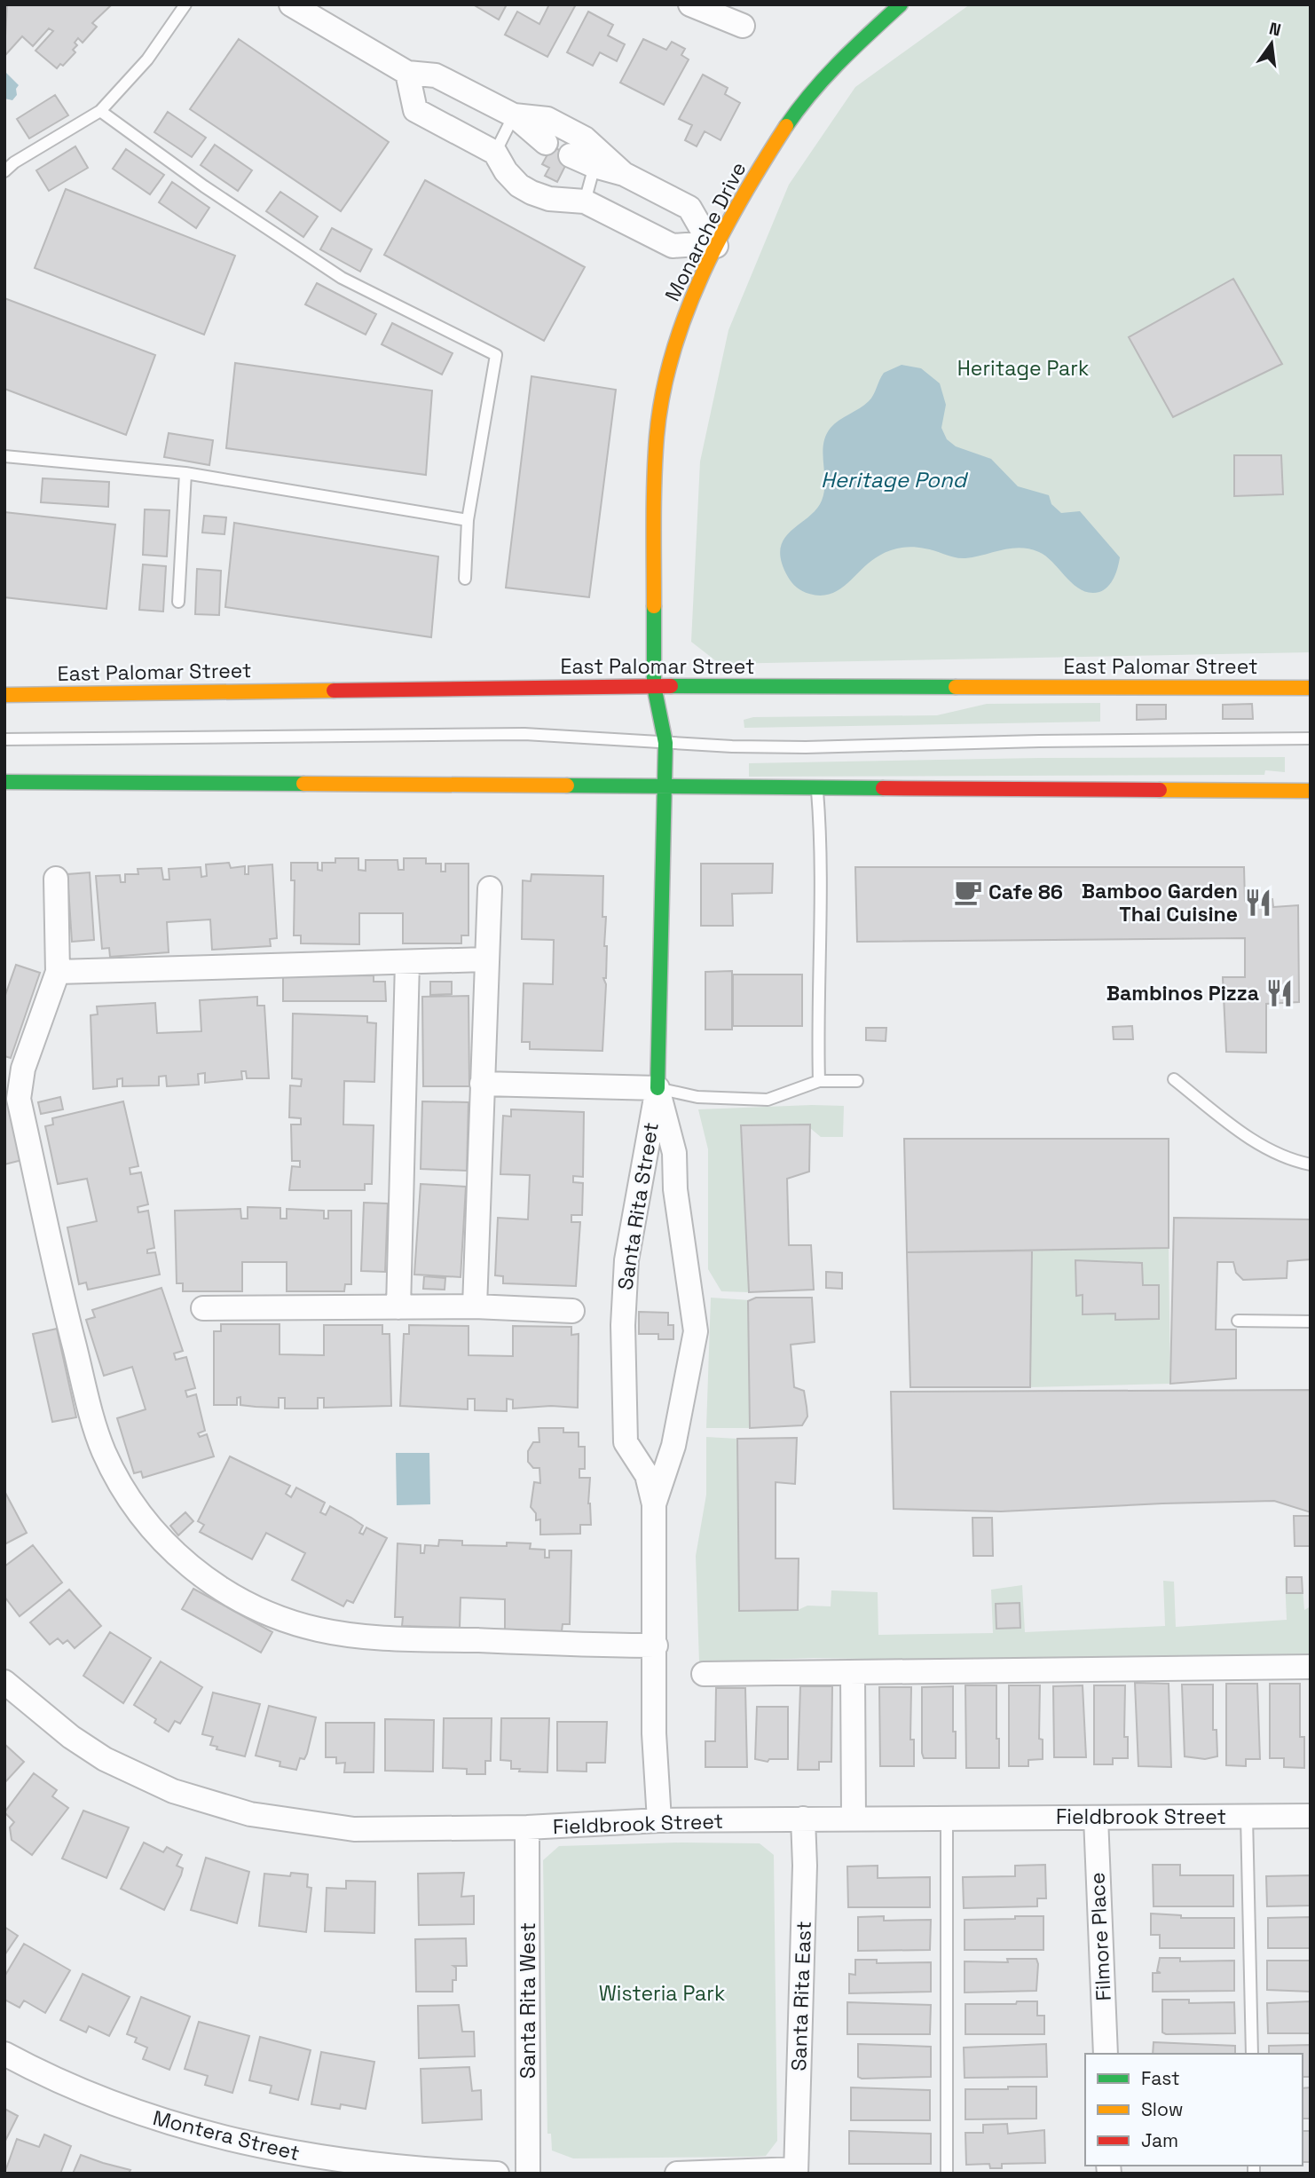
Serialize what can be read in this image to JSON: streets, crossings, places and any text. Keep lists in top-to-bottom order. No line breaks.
{"streets":{"main road":["Monarche Drive","East Palomar Street","Santa Rita Street"],"street":["Fieldbrook Street","Filmore Place","Santa Rita East","Santa Rita West","Montera Street"]},"crossings":[["Monarche Drive","East Palomar Street"],["Monarche Drive","Santa Rita Street"],["Santa Rita Street","Fieldbrook Street"],["Fieldbrook Street","Filmore Place"],["Fieldbrook Street","Santa Rita East"],["Fieldbrook Street","Santa Rita West"]],"water":["Heritage Pond"],"parks":["Heritage Park","Wisteria Park"],"places":{"cafe":["Cafe 86"],"restaurant":["Bamboo Garden Thai Cuisine","Bambinos Pizza"]},"legend":["Fast","Slow","Jam"],"north":"top"}
